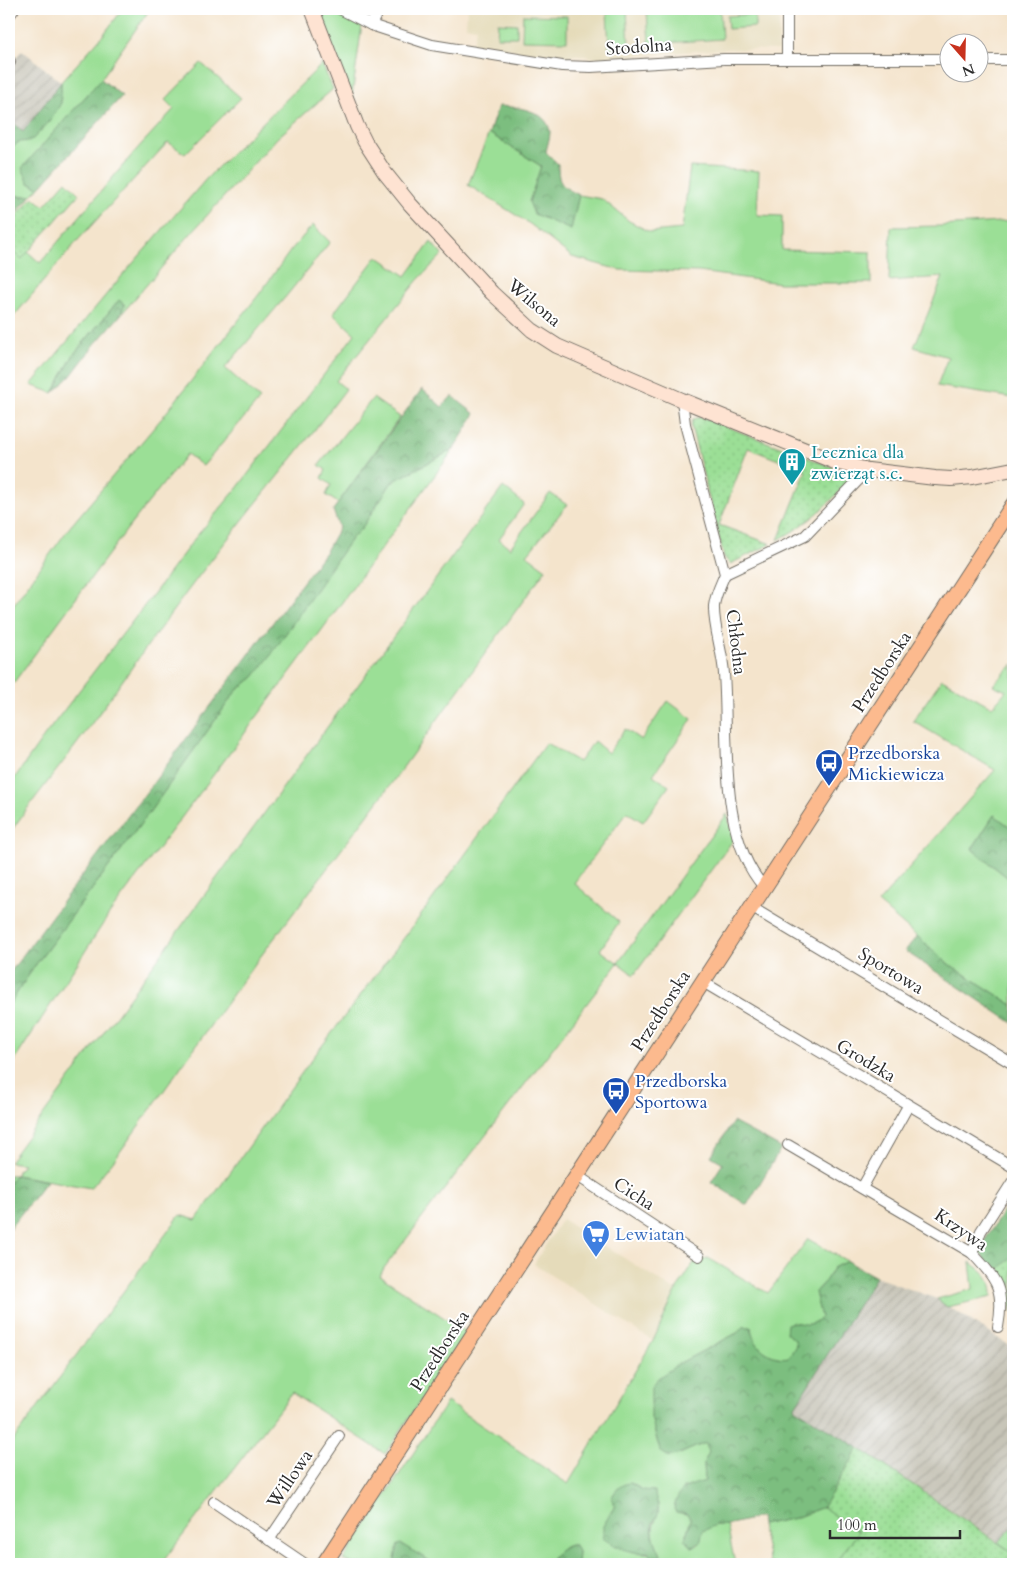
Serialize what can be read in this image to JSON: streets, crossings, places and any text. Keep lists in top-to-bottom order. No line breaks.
{"streets":{"main road":["Przedborska"],"street":["Stodolna","Wilsona","Chłodna","Sportowa","Grodzka","Cicha","Krzywa","Willowa"]},"crossings":[["Chłodna","Przedborska"],["Przedborska","Sportowa"],["Przedborska","Grodzka"],["Przedborska","Cicha"]],"places":{"building":["Lecznica dla zwierząt s.c."],"bus stop":["Przedborska Mickiewicza","Przedborska Sportowa"],"supermarket":["Lewiatan"]},"scale_bar":"100 m","north":"bottom"}
